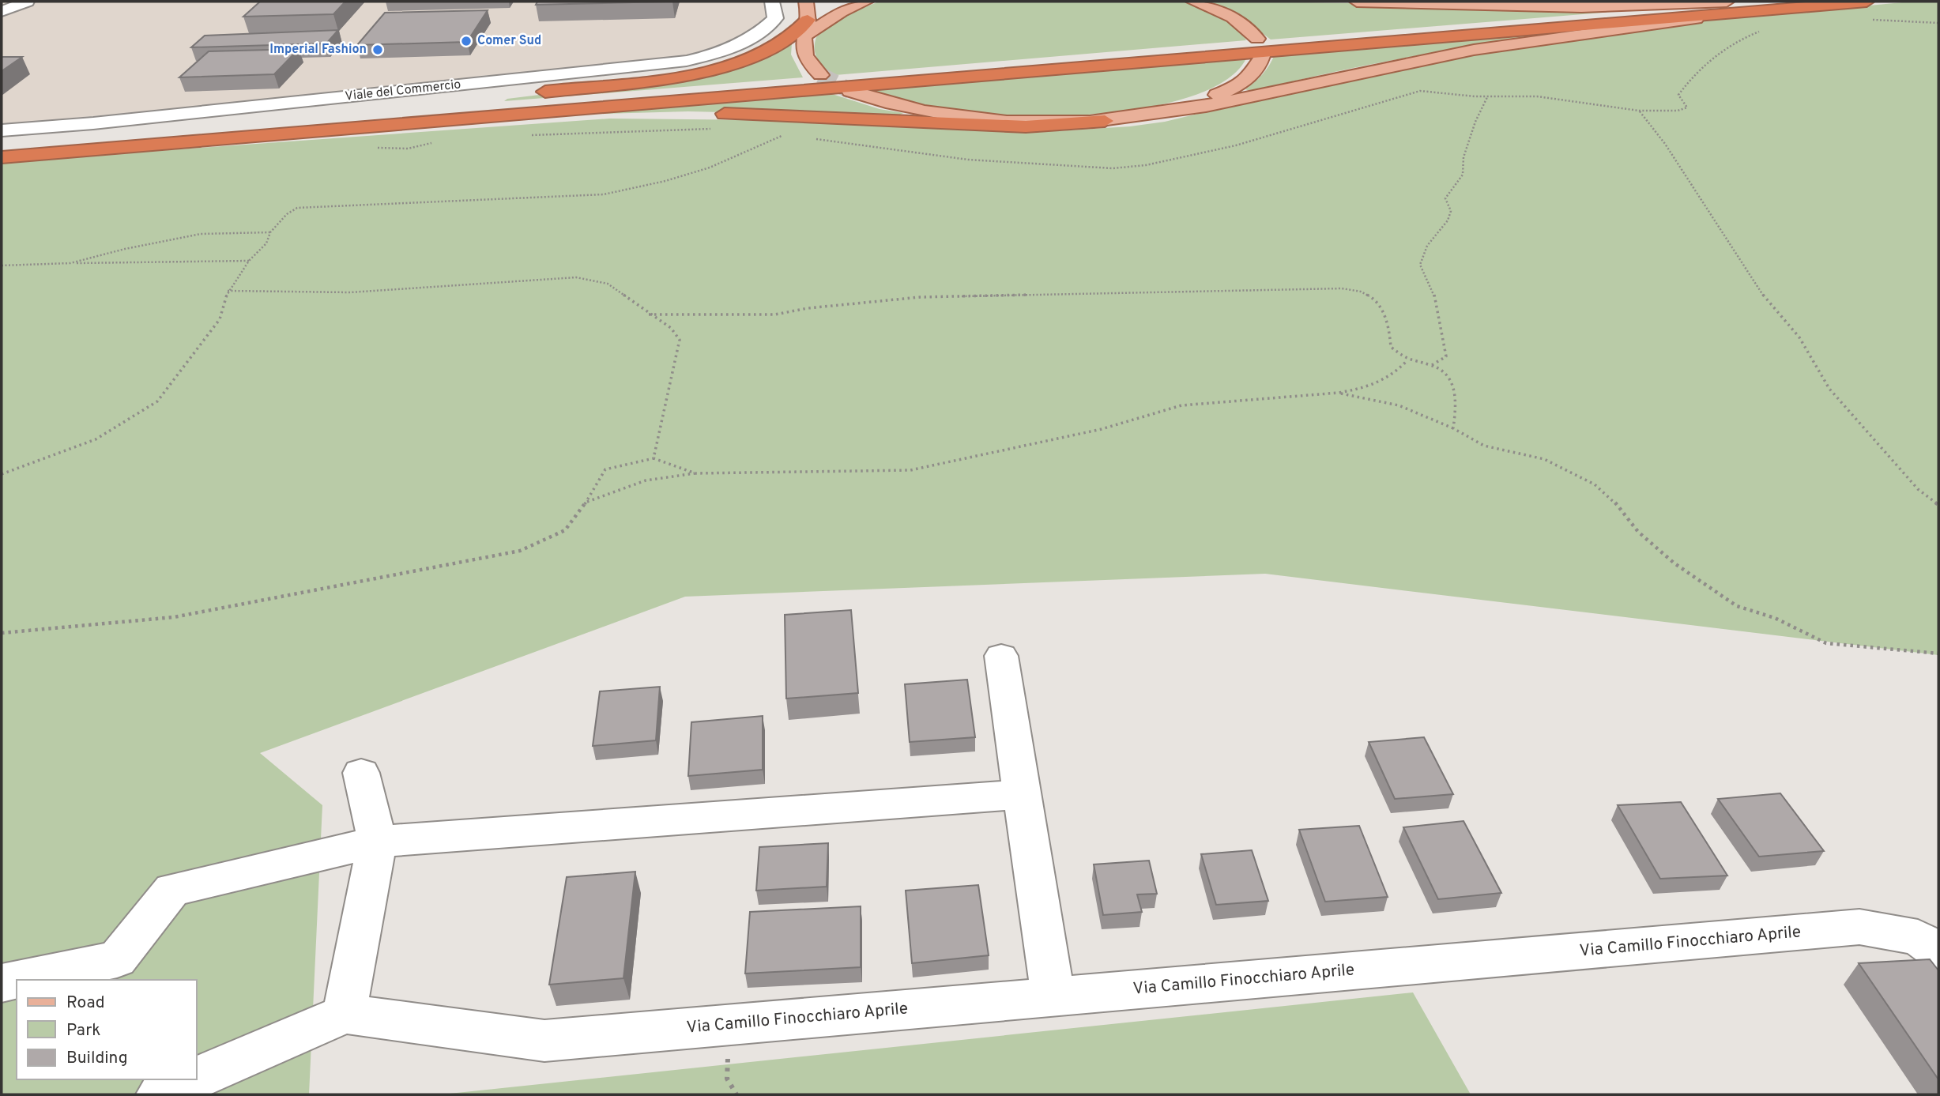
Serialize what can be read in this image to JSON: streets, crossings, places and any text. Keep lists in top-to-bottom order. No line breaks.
{"streets":{"street":["Viale del Commercio","Via Camillo Finocchiaro Aprile"]},"places":["Comer Sud","Imperial Fashion"],"legend":["Road","Park","Building"]}
